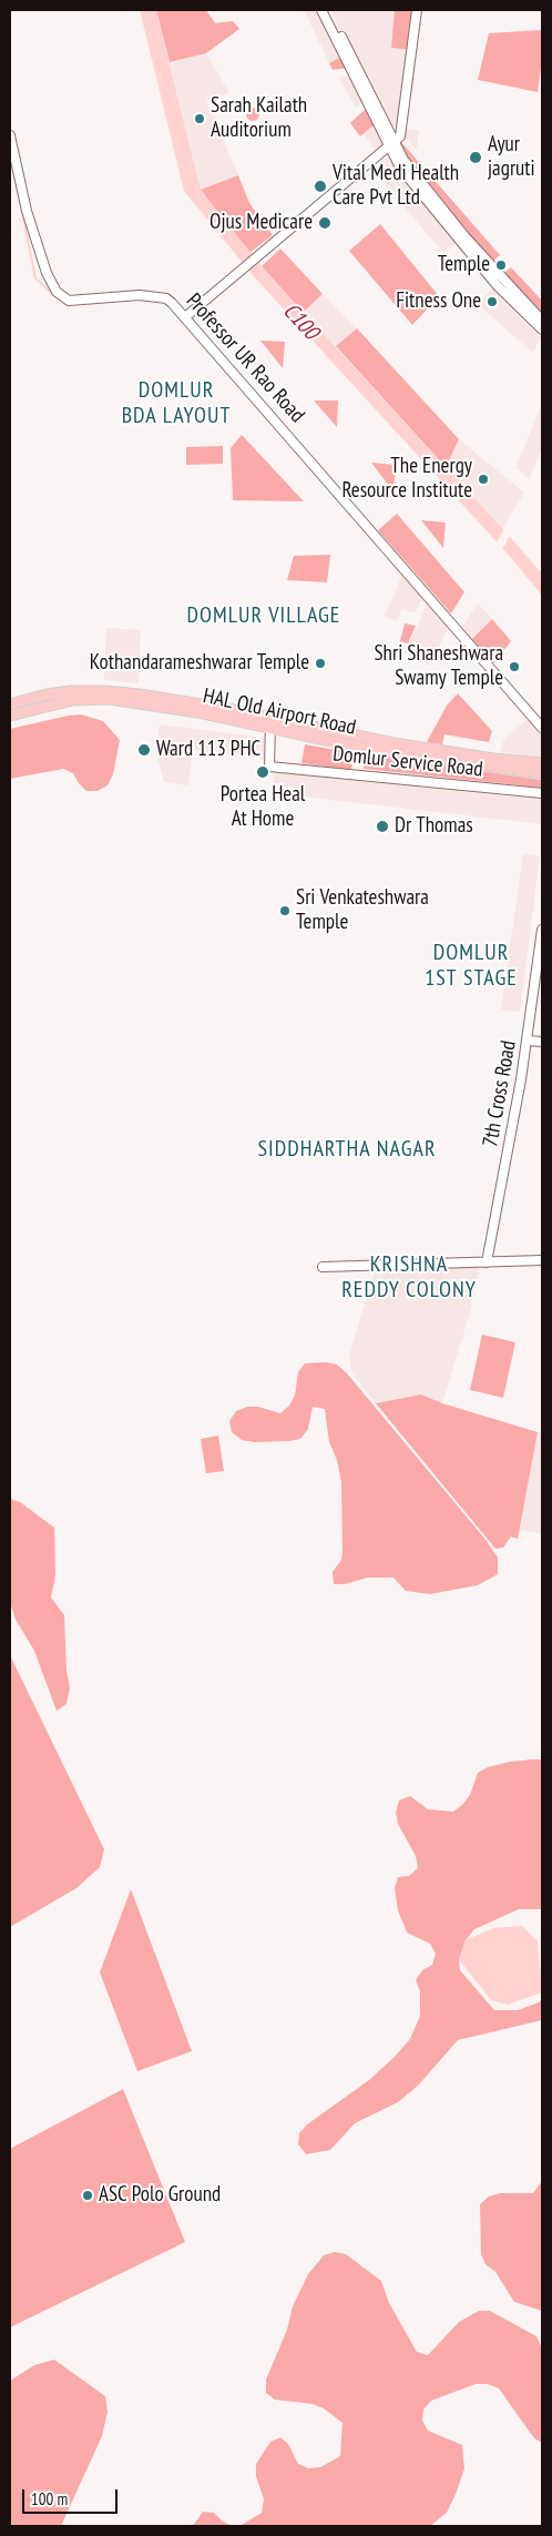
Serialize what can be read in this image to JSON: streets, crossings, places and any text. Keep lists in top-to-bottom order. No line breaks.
{"streets":{"main road":["HAL Old Airport Road"],"street":["Professor UR Rao Road","Domlur Service Road","7th Cross Road"]},"crossings":[["HAL Old Airport Road","Domlur Service Road"]],"districts":["DOMLUR BDA LAYOUT","DOMLUR VILLAGE","DOMLUR 1ST STAGE","SIDDHARTHA NAGAR","KRISHNA REDDY COLONY"],"water":["C100"],"places":["Sarah Kailath Auditorium","Ayur jagruti","Vital Medi Health Care Pvt Ltd","Ojus Medicare","Temple","Fitness One","The Energy Resource Institute","Kothandarameshwarar Temple","Shri Shaneshwara Swamy Temple","Ward 113 PHC","Portea Heal At Home","Dr Thomas","Sri Venkateshwara Temple","ASC Polo Ground"],"scale_bar":"100 m"}
